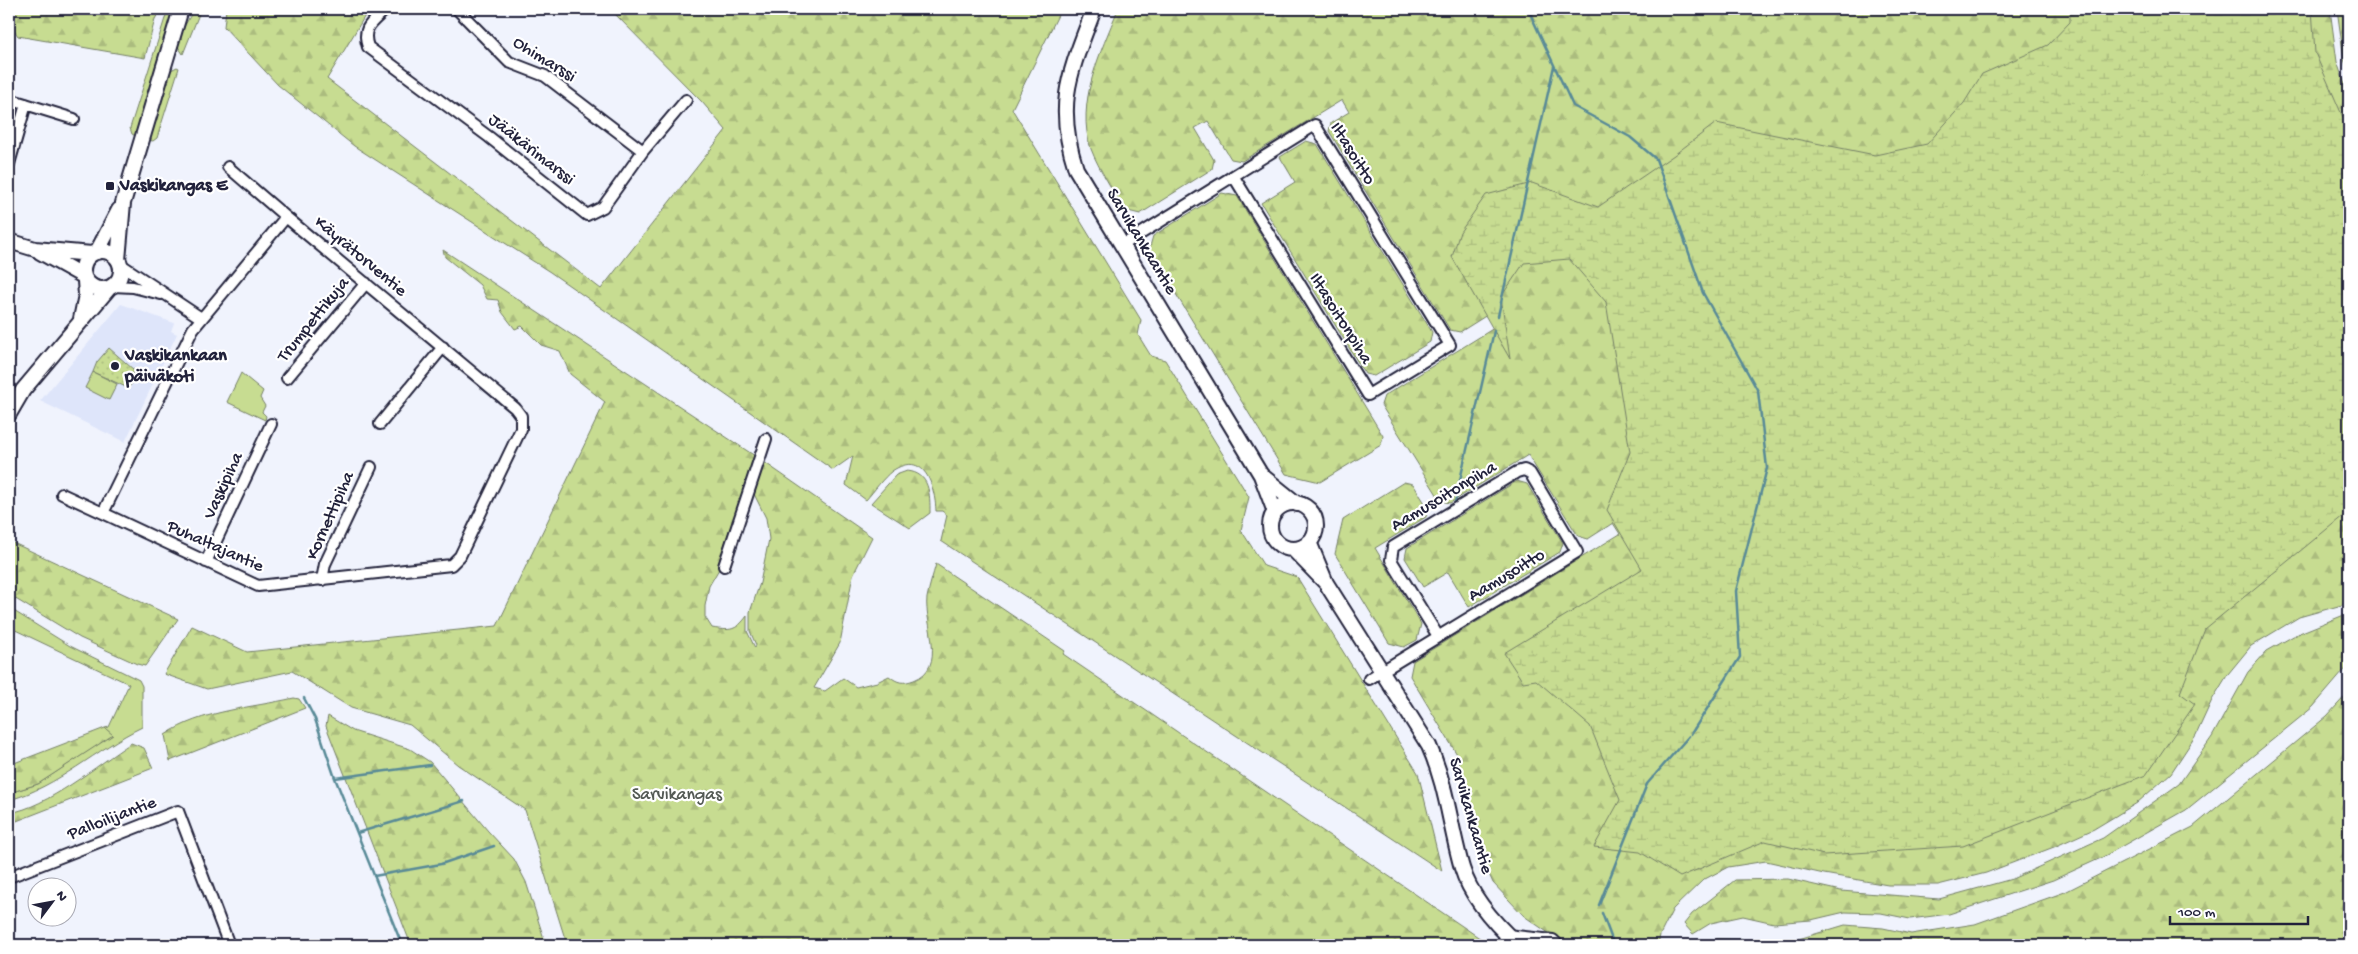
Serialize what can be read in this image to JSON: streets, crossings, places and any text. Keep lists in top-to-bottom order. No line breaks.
{"streets":{"street":["Ohimarssi","Jääkärimarssi","Iltasoitto","Sarvikankaantie","Käyrätorventie","Iltasoitonpiha","Trumpettikuja","Vaskipiha","Aamusoitonpiha","Kornettipiha","Puhaltajantie","Aamusoitto","Palloilijantie"]},"crossings":[["Ohimarssi","Jääkärimarssi"],["Iltasoitto","Sarvikankaantie"],["Iltasoitto","Iltasoitonpiha"],["Sarvikankaantie","Aamusoitto"],["Käyrätorventie","Trumpettikuja"],["Käyrätorventie","Puhaltajantie"],["Vaskipiha","Puhaltajantie"],["Aamusoitonpiha","Aamusoitto"],["Kornettipiha","Puhaltajantie"]],"parks":["Sarvikangas"],"places":{"transit":["Vaskikangas E"],"other":["Vaskikankaan päiväkoti"]},"scale_bar":"100 m","north":"top right"}
